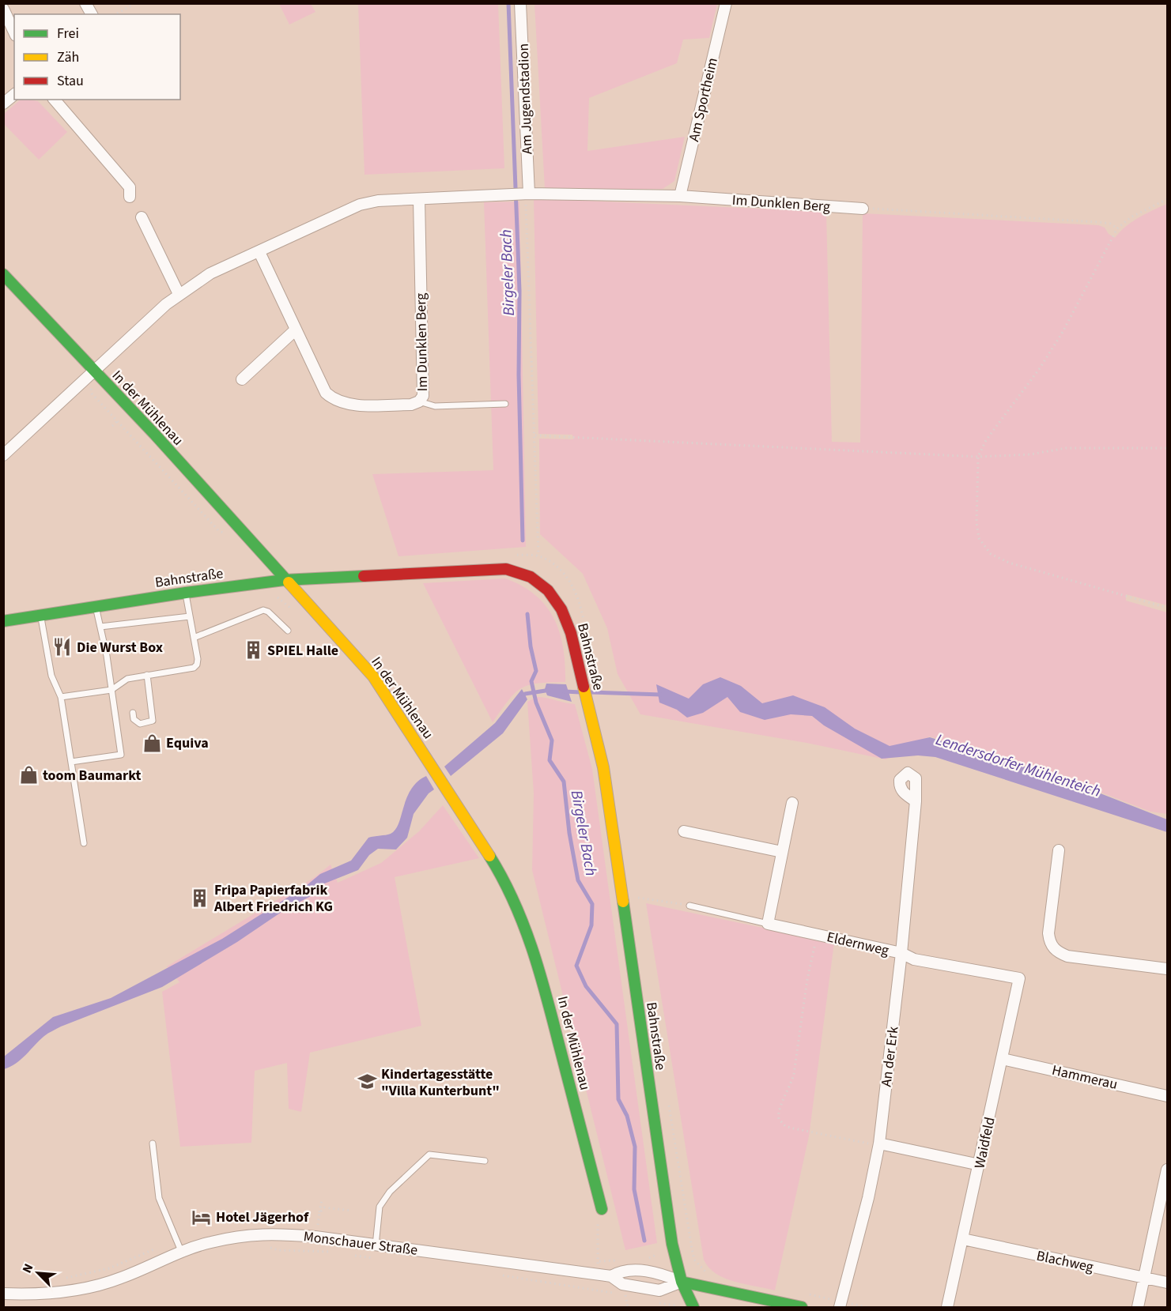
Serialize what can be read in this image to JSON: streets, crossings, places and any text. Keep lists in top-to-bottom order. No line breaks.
{"streets":{"main road":["In der Mühlenau","Bahnstraße"],"street":["Am Jugendstadion","Am Sportheim","Im Dunklen Berg","Eldernweg","An der Erk","Hammerau","Waidfeld","Monschauer Straße","Blachweg"]},"crossings":[["Am Jugendstadion","Im Dunklen Berg"],["Am Sportheim","Im Dunklen Berg"],["Im Dunklen Berg","In der Mühlenau"],["In der Mühlenau","Bahnstraße"],["Bahnstraße","Monschauer Straße"],["Eldernweg","An der Erk"],["Eldernweg","Waidfeld"],["Hammerau","Waidfeld"],["Waidfeld","Blachweg"]],"water":["Birgeler Bach","Lendersdorfer Mühlenteich"],"places":{"restaurant":["Die Wurst Box"],"building":["SPIEL Halle","Fripa Papierfabrik Albert Friedrich KG"],"shop":["Equiva","toom Baumarkt"],"school or university":["Kindertagesstätte \"Villa Kunterbunt\""],"hotel":["Hotel Jägerhof"]},"legend":["Frei","Zäh","Stau"],"north":"top left"}
